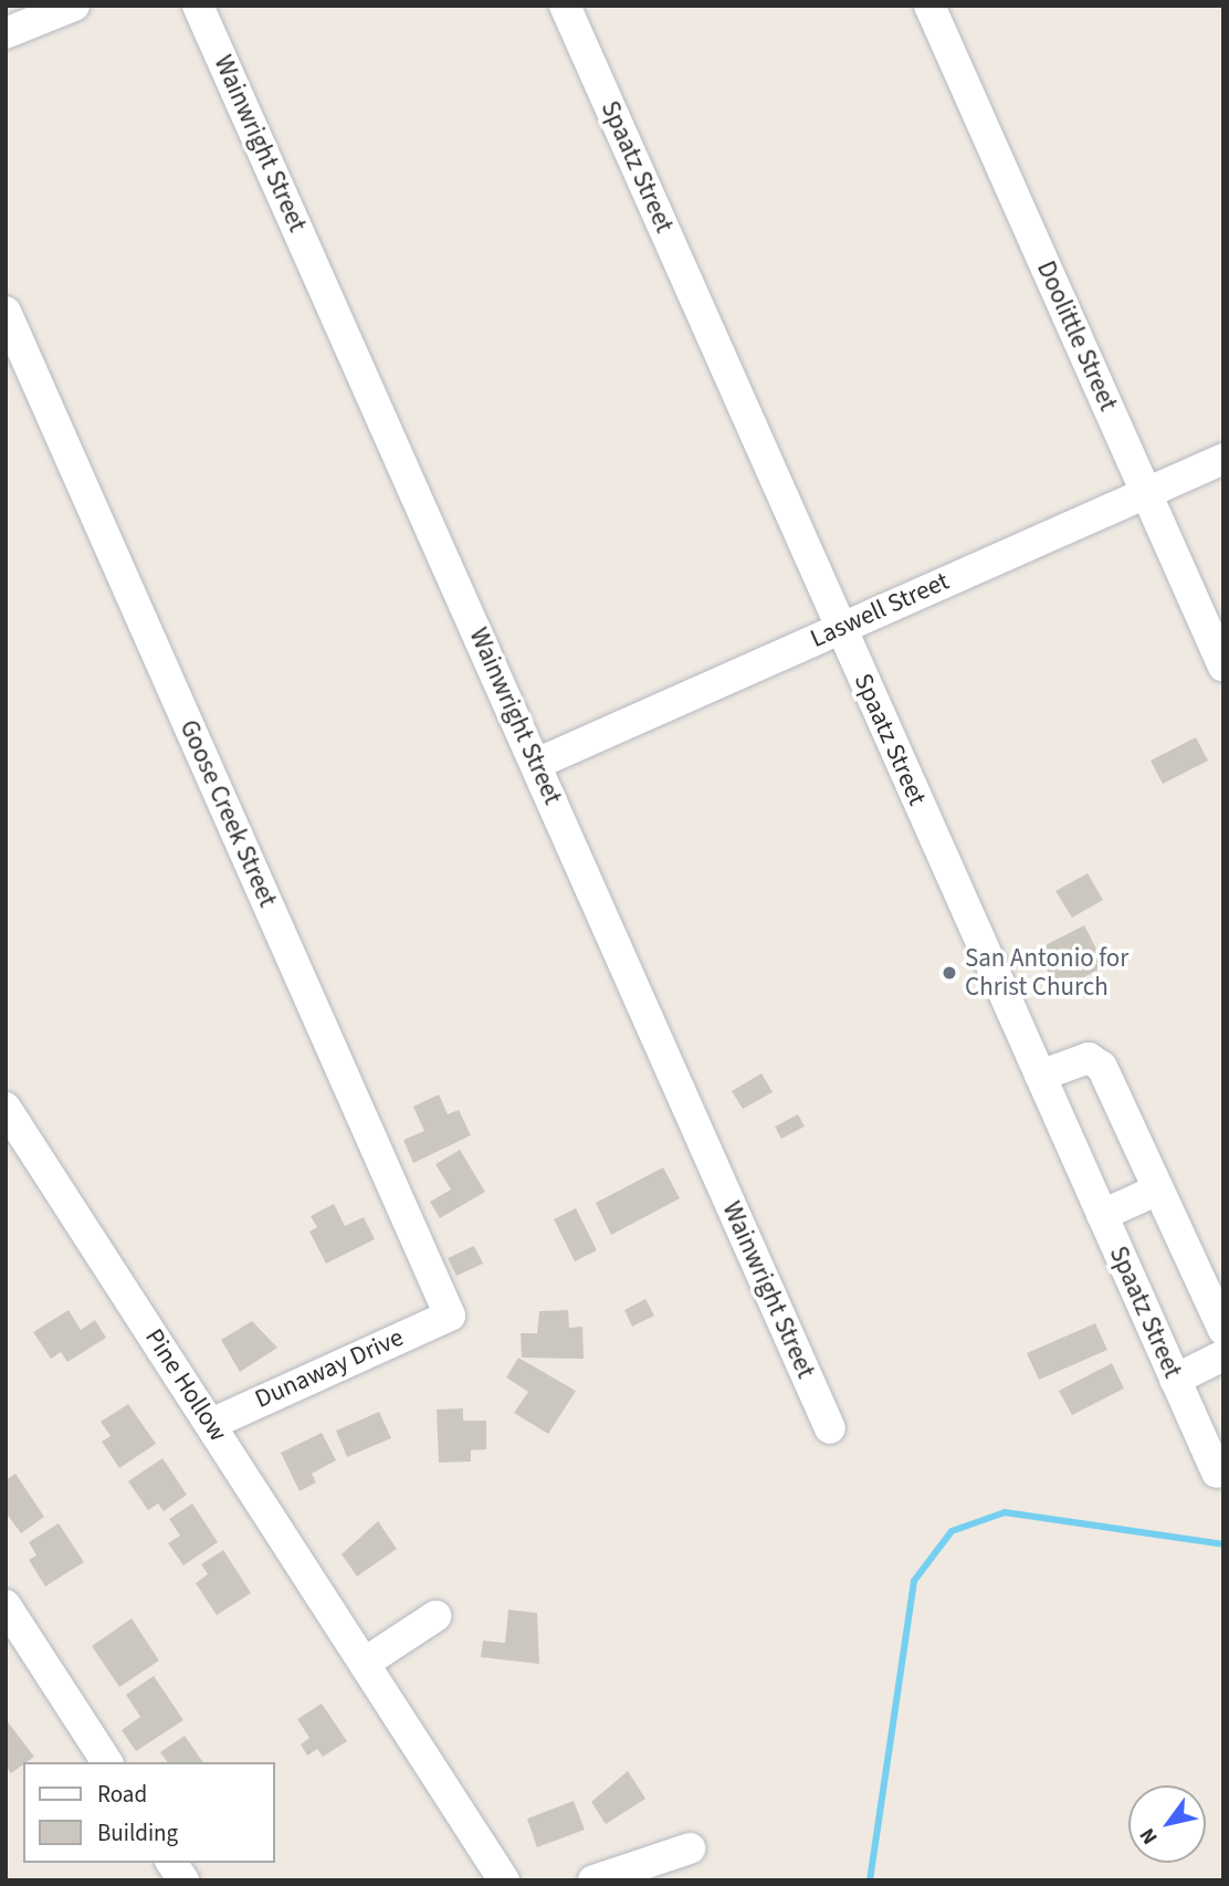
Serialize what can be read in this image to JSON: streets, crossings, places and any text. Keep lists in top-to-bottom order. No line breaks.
{"streets":{"street":["Wainwright Street","Spaatz Street","Doolittle Street","Laswell Street","Goose Creek Street","Dunaway Drive","Pine Hollow"]},"crossings":[["Wainwright Street","Laswell Street"],["Spaatz Street","Laswell Street"],["Doolittle Street","Laswell Street"],["Goose Creek Street","Dunaway Drive"],["Dunaway Drive","Pine Hollow"]],"places":["San Antonio for Christ Church"],"legend":["Road","Building"],"north":"bottom left"}
